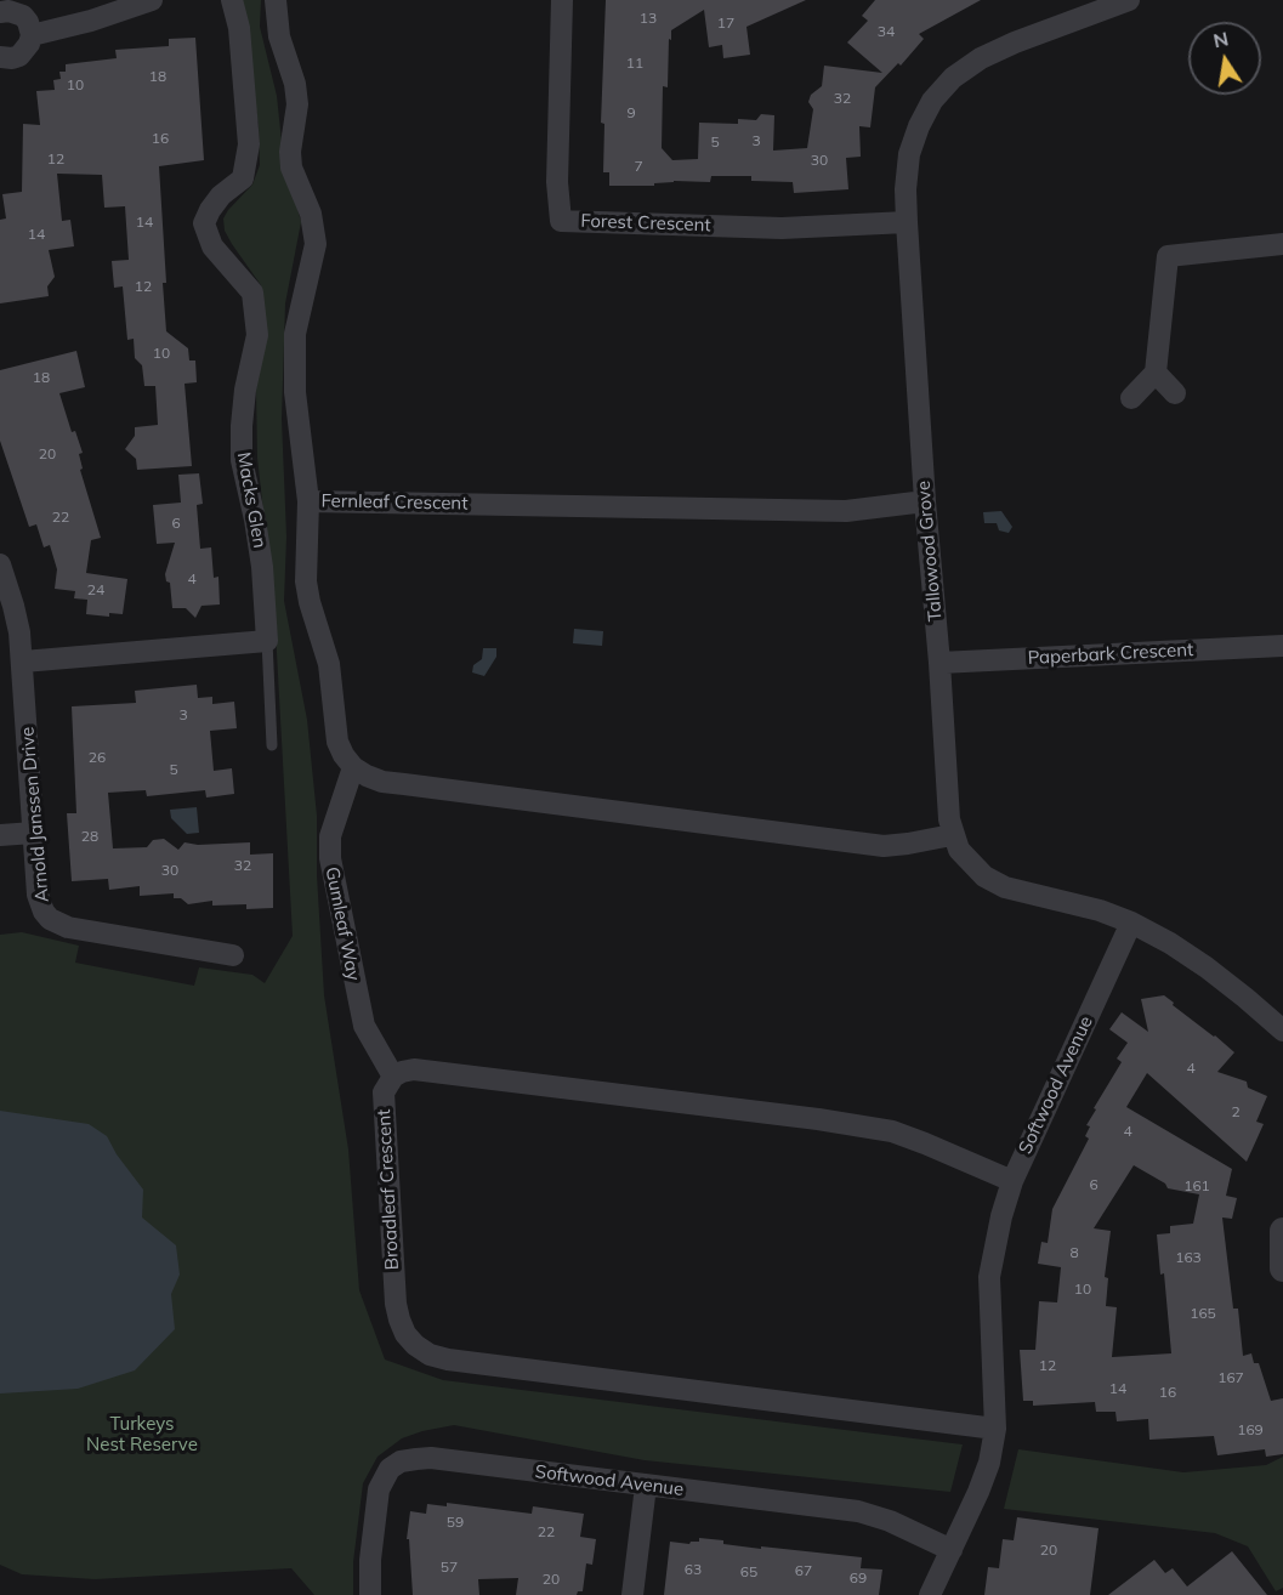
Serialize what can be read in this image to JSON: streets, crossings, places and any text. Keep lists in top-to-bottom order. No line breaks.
{"streets":{"street":["Forest Crescent","Macks Glen","Fernleaf Crescent","Tallowood Grove","Paperbark Crescent","Arnold Janssen Drive","Gumleaf Way","Softwood Avenue","Broadleaf Crescent"]},"crossings":[["Forest Crescent","Tallowood Grove"],["Fernleaf Crescent","Tallowood Grove"],["Fernleaf Crescent","Gumleaf Way"],["Tallowood Grove","Paperbark Crescent"],["Gumleaf Way","Broadleaf Crescent"],["Softwood Avenue","Broadleaf Crescent"]],"parks":["Turkeys Nest Reserve"],"house_numbers":["13","17","34","11","18","10","32","9","16","3","5","12","30","7","14","14","12","10","18","20","22","6","4","24","3","26","5","28","32","30","4","2","4","6","161","8","163","10","165","12","167","14","16","169","59","22","20","57","63","67","65","69","20"],"north":"top"}
